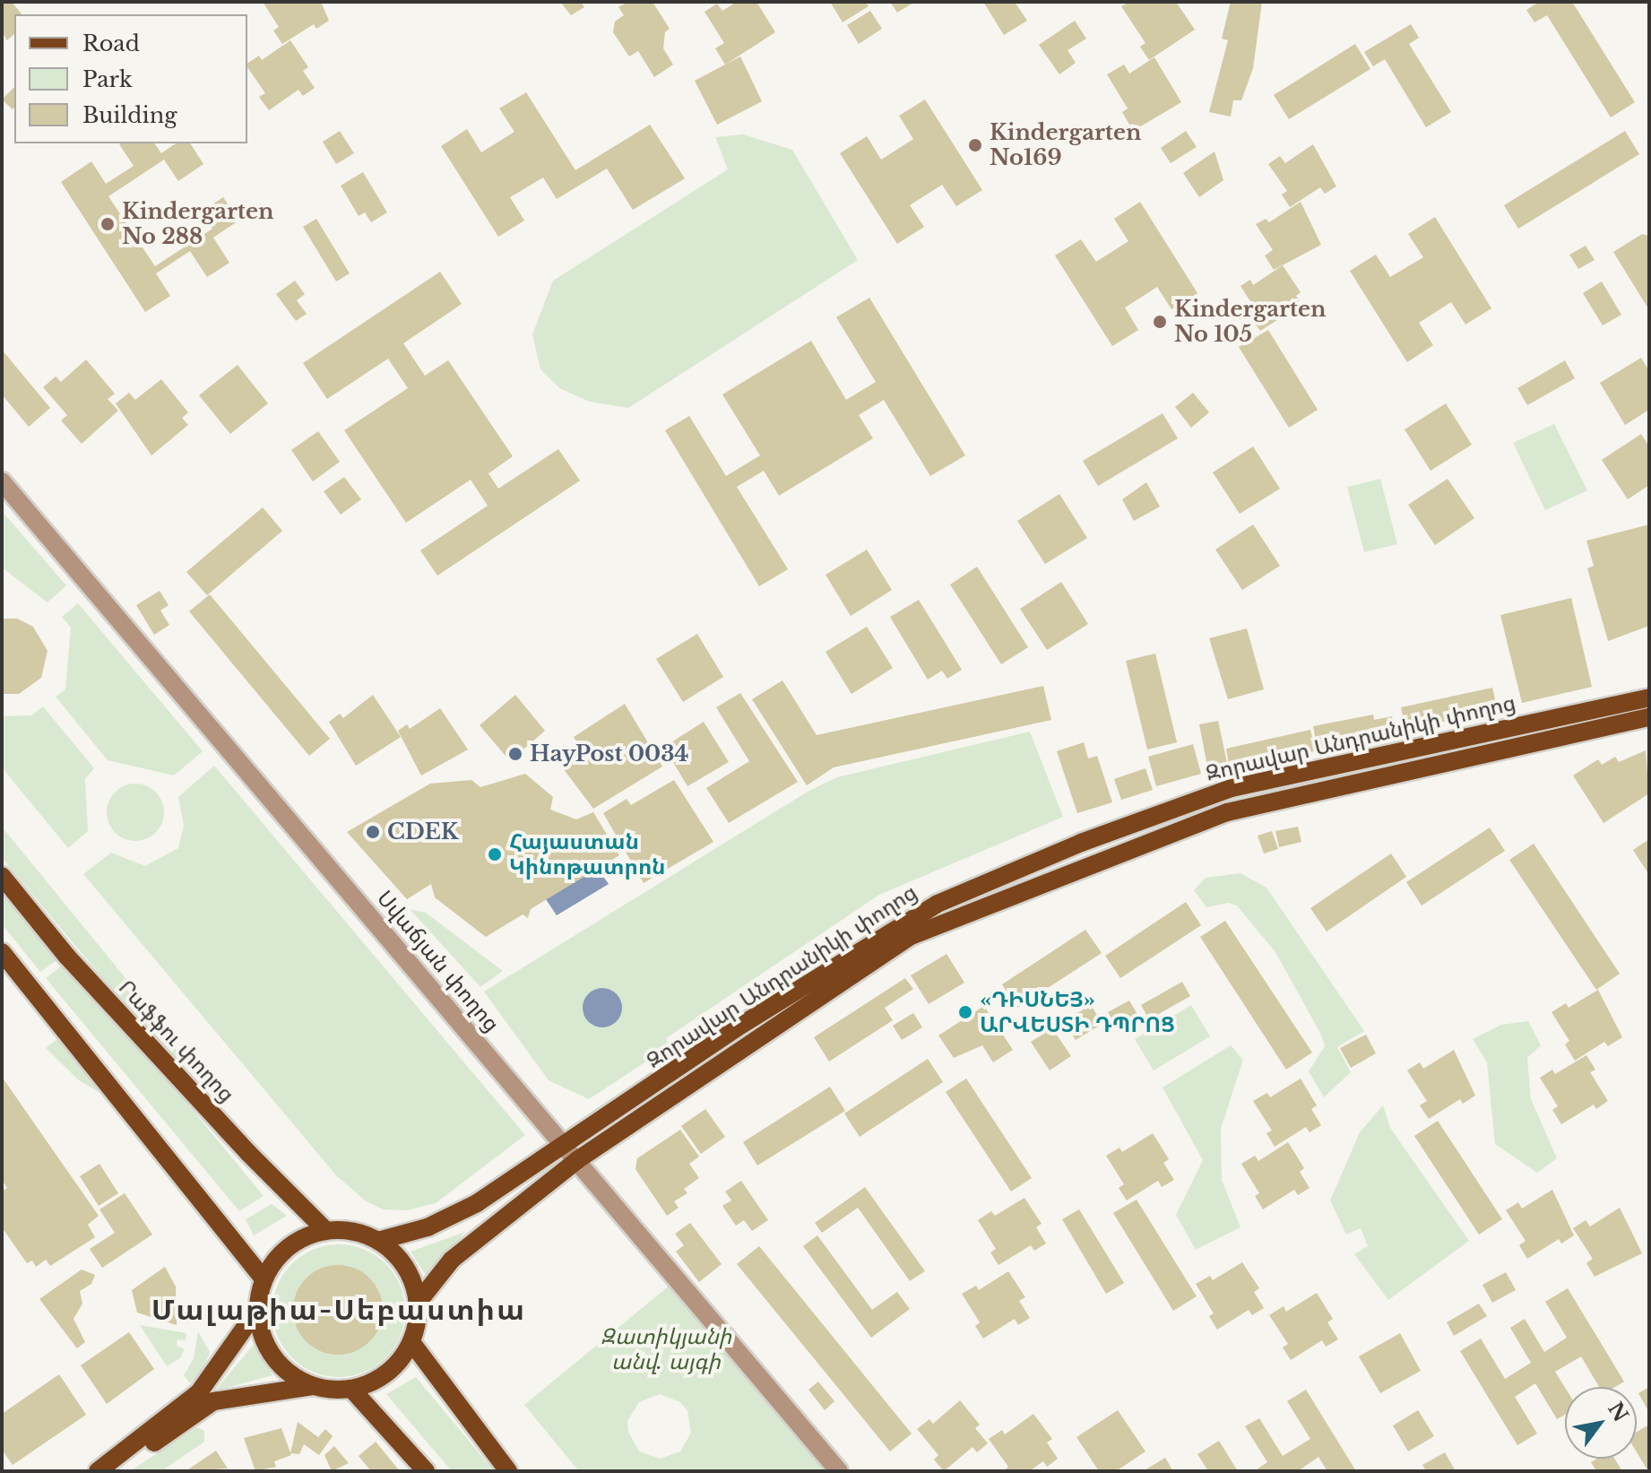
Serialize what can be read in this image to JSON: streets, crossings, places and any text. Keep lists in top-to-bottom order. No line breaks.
{"streets":{"main road":["Զորավար Անդրանիկի փողոց","Րաֆֆու փողոց"],"street":["Սվաճյան փողոց"]},"crossings":[["Զորավար Անդրանիկի փողոց","Սվաճյան փողոց"],["Զորավար Անդրանիկի փողոց","Րաֆֆու փողոց"]],"districts":["Մալաթիա-Սեբաստիա"],"parks":["Զատիկյանի անվ. այգի"],"places":["Kindergarten No169","Kindergarten No 288","Kindergarten No 105","HayPost 0034","CDEK","Հայաստան Կինոթատրոն","«ԴԻՍՆԵՅ» ԱՐՎԵՍՏԻ ԴՊՐՈՑ"],"legend":["Road","Park","Building"],"north":"top right"}
